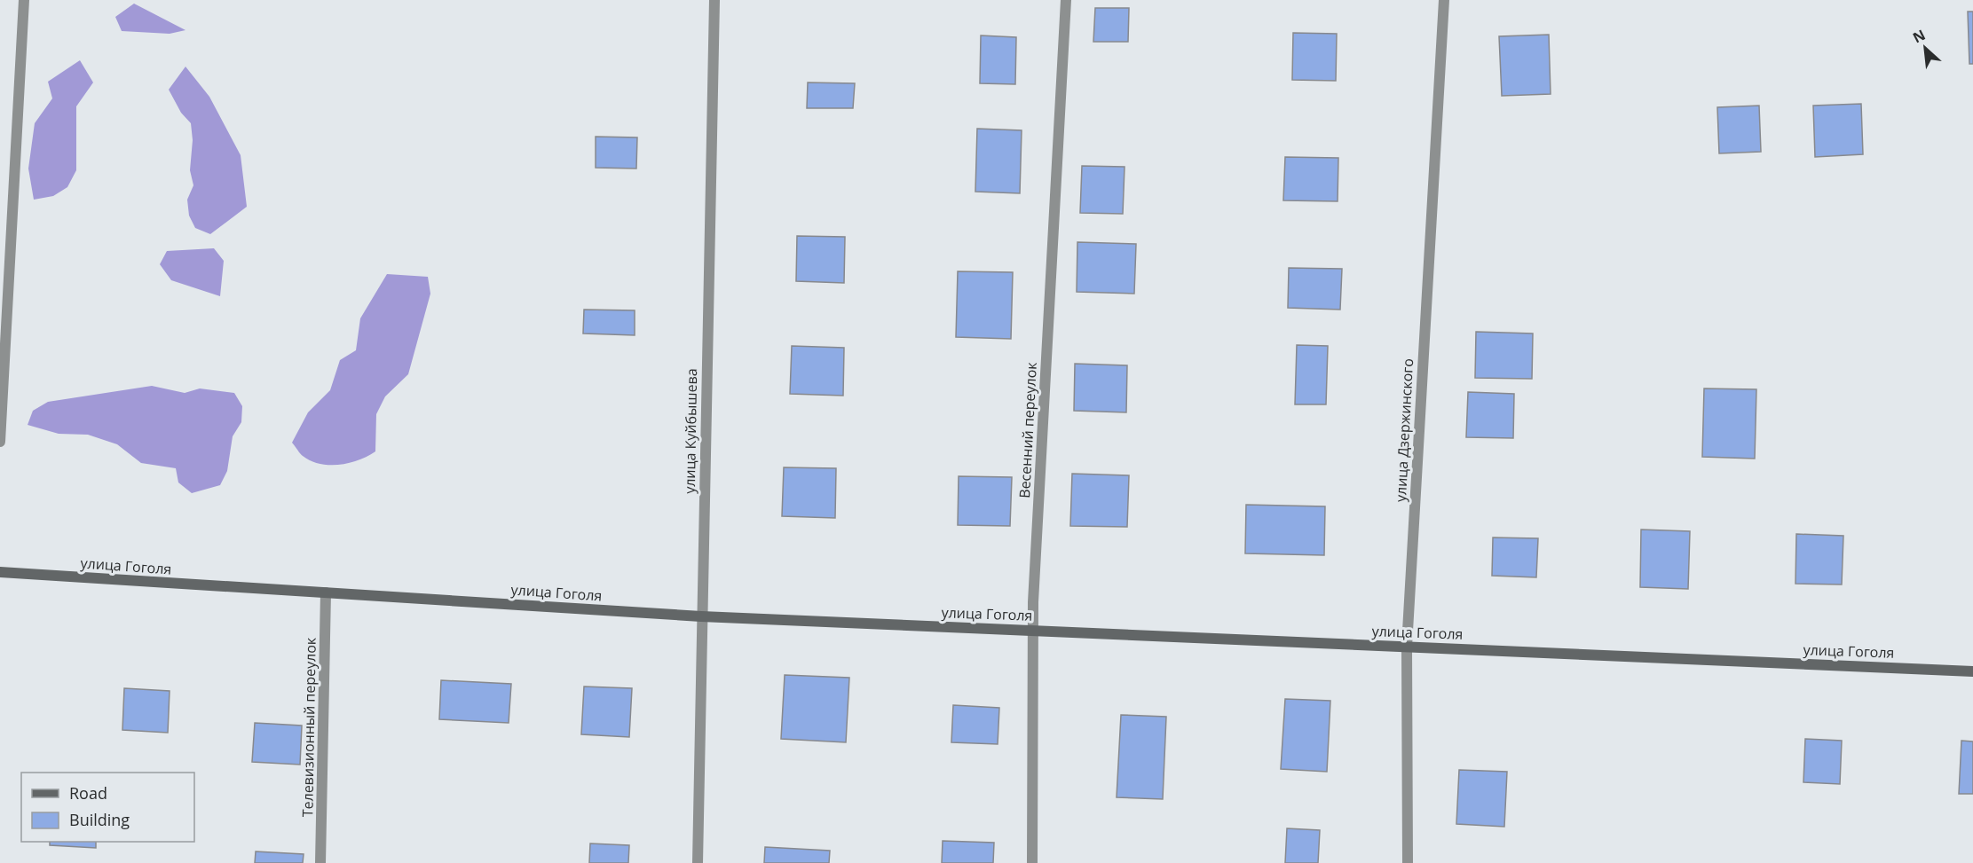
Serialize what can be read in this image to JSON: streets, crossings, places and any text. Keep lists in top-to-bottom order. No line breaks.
{"streets":{"street":["Весенний переулок","улица Дзержинского","улица Куйбышева","улица Гоголя","Телевизионный переулок"]},"crossings":[["Весенний переулок","улица Гоголя"],["улица Дзержинского","улица Гоголя"],["улица Куйбышева","улица Гоголя"],["улица Гоголя","Телевизионный переулок"]],"legend":["Road","Building"],"north":"top left"}
